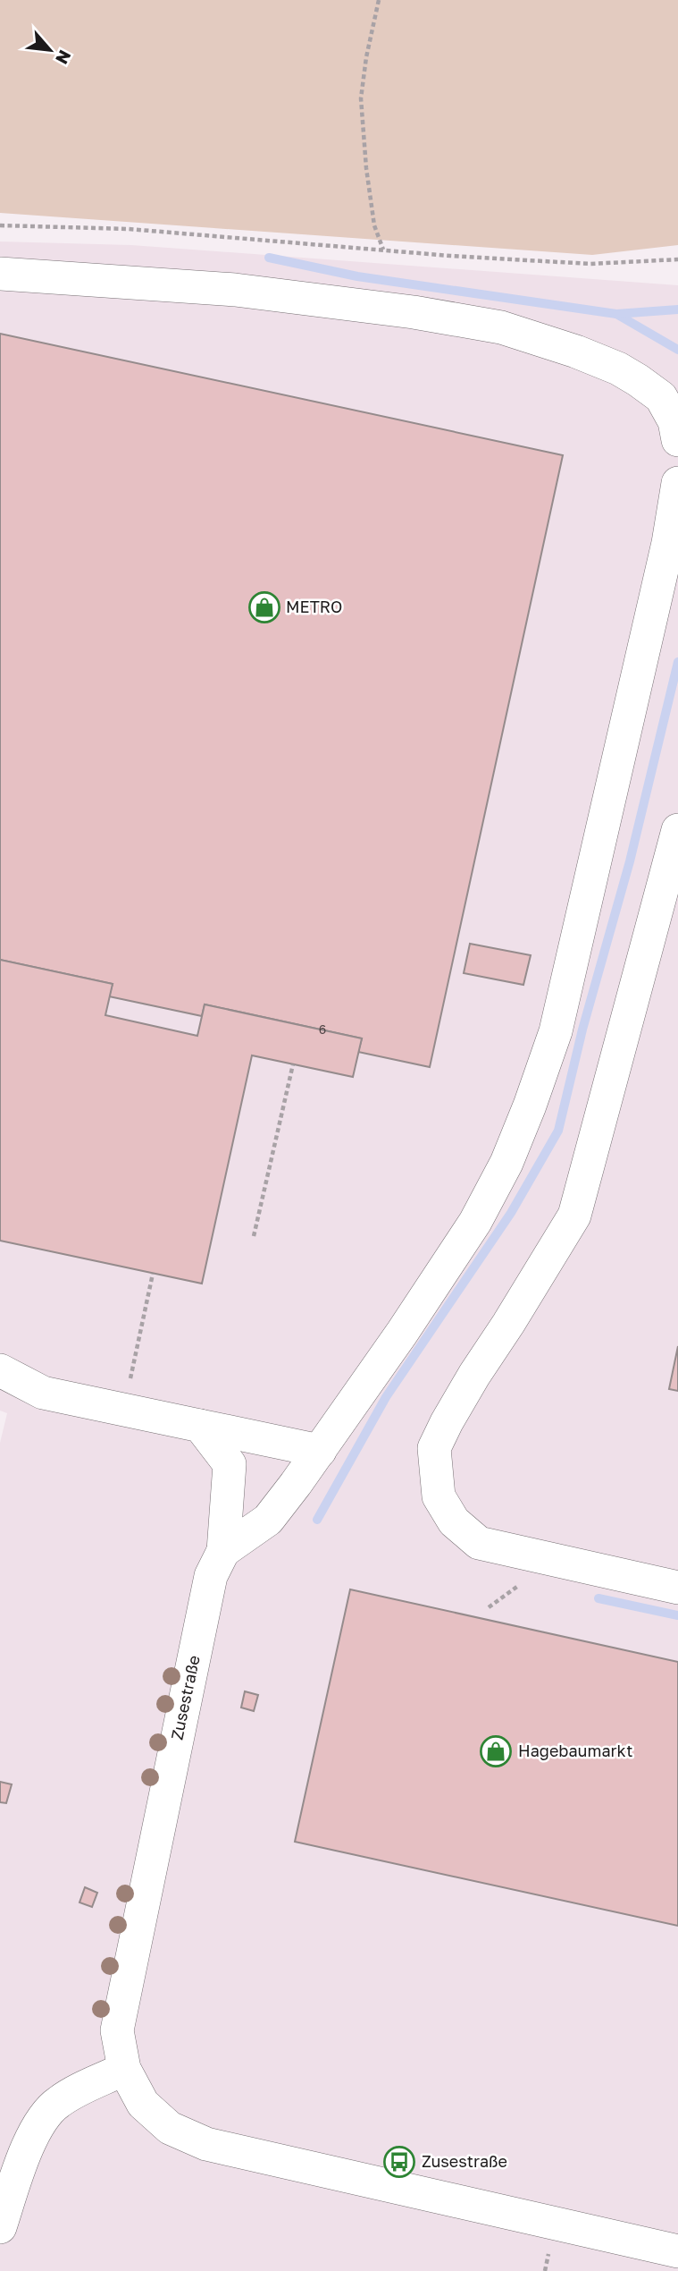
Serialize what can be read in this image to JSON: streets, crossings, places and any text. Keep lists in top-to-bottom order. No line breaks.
{"streets":{"street":["Zusestraße"]},"places":{"shop":["METRO","Hagebaumarkt"],"bus stop":["Zusestraße"]},"house_numbers":["6"],"north":"bottom right"}
